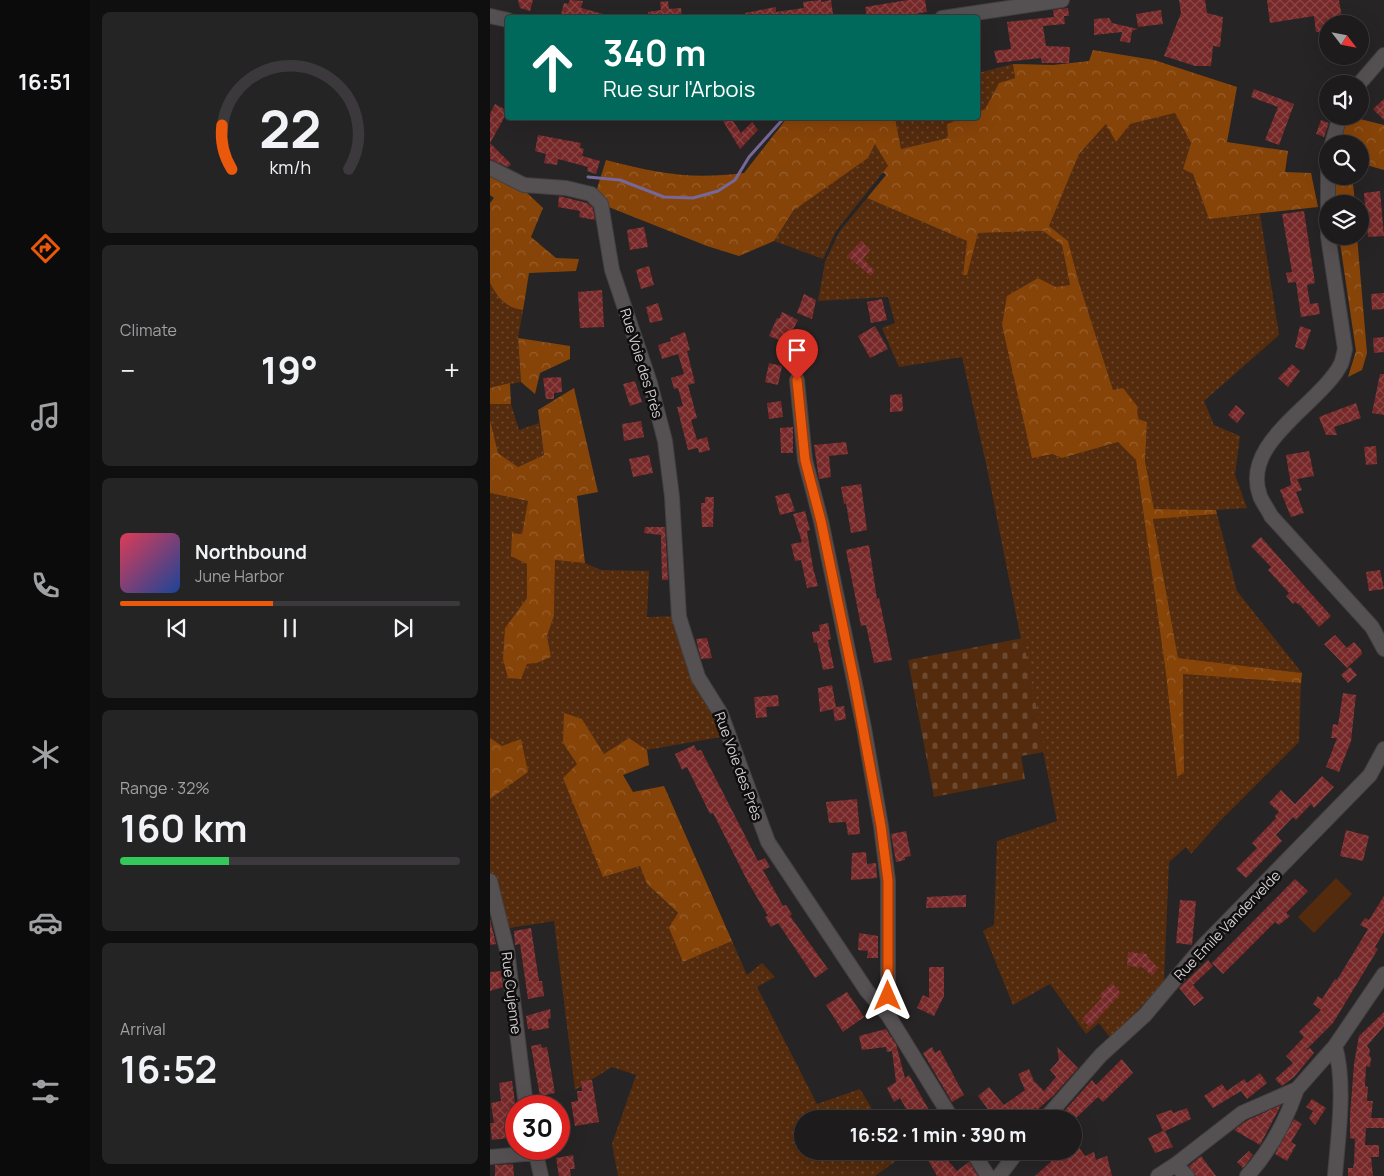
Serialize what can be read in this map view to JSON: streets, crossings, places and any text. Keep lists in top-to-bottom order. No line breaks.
{"streets":{"street":["Rue Voie des Près","Rue Emile Vandervelde","Rue Cujenne"]},"north":"bottom right","page":{"tabs":"16:51","turn":["340 m","Rue sur l'Arbois"],"tile":["Climate",["Range · 32%","160 km"],["Arrival","16:52"]],"heat":["−","19°","+"],"song":["Northbound","June Harbor"],"limit":"30","trip":"16:52 · 1 min · 390 m","gauge":["22","km/h"]}}
